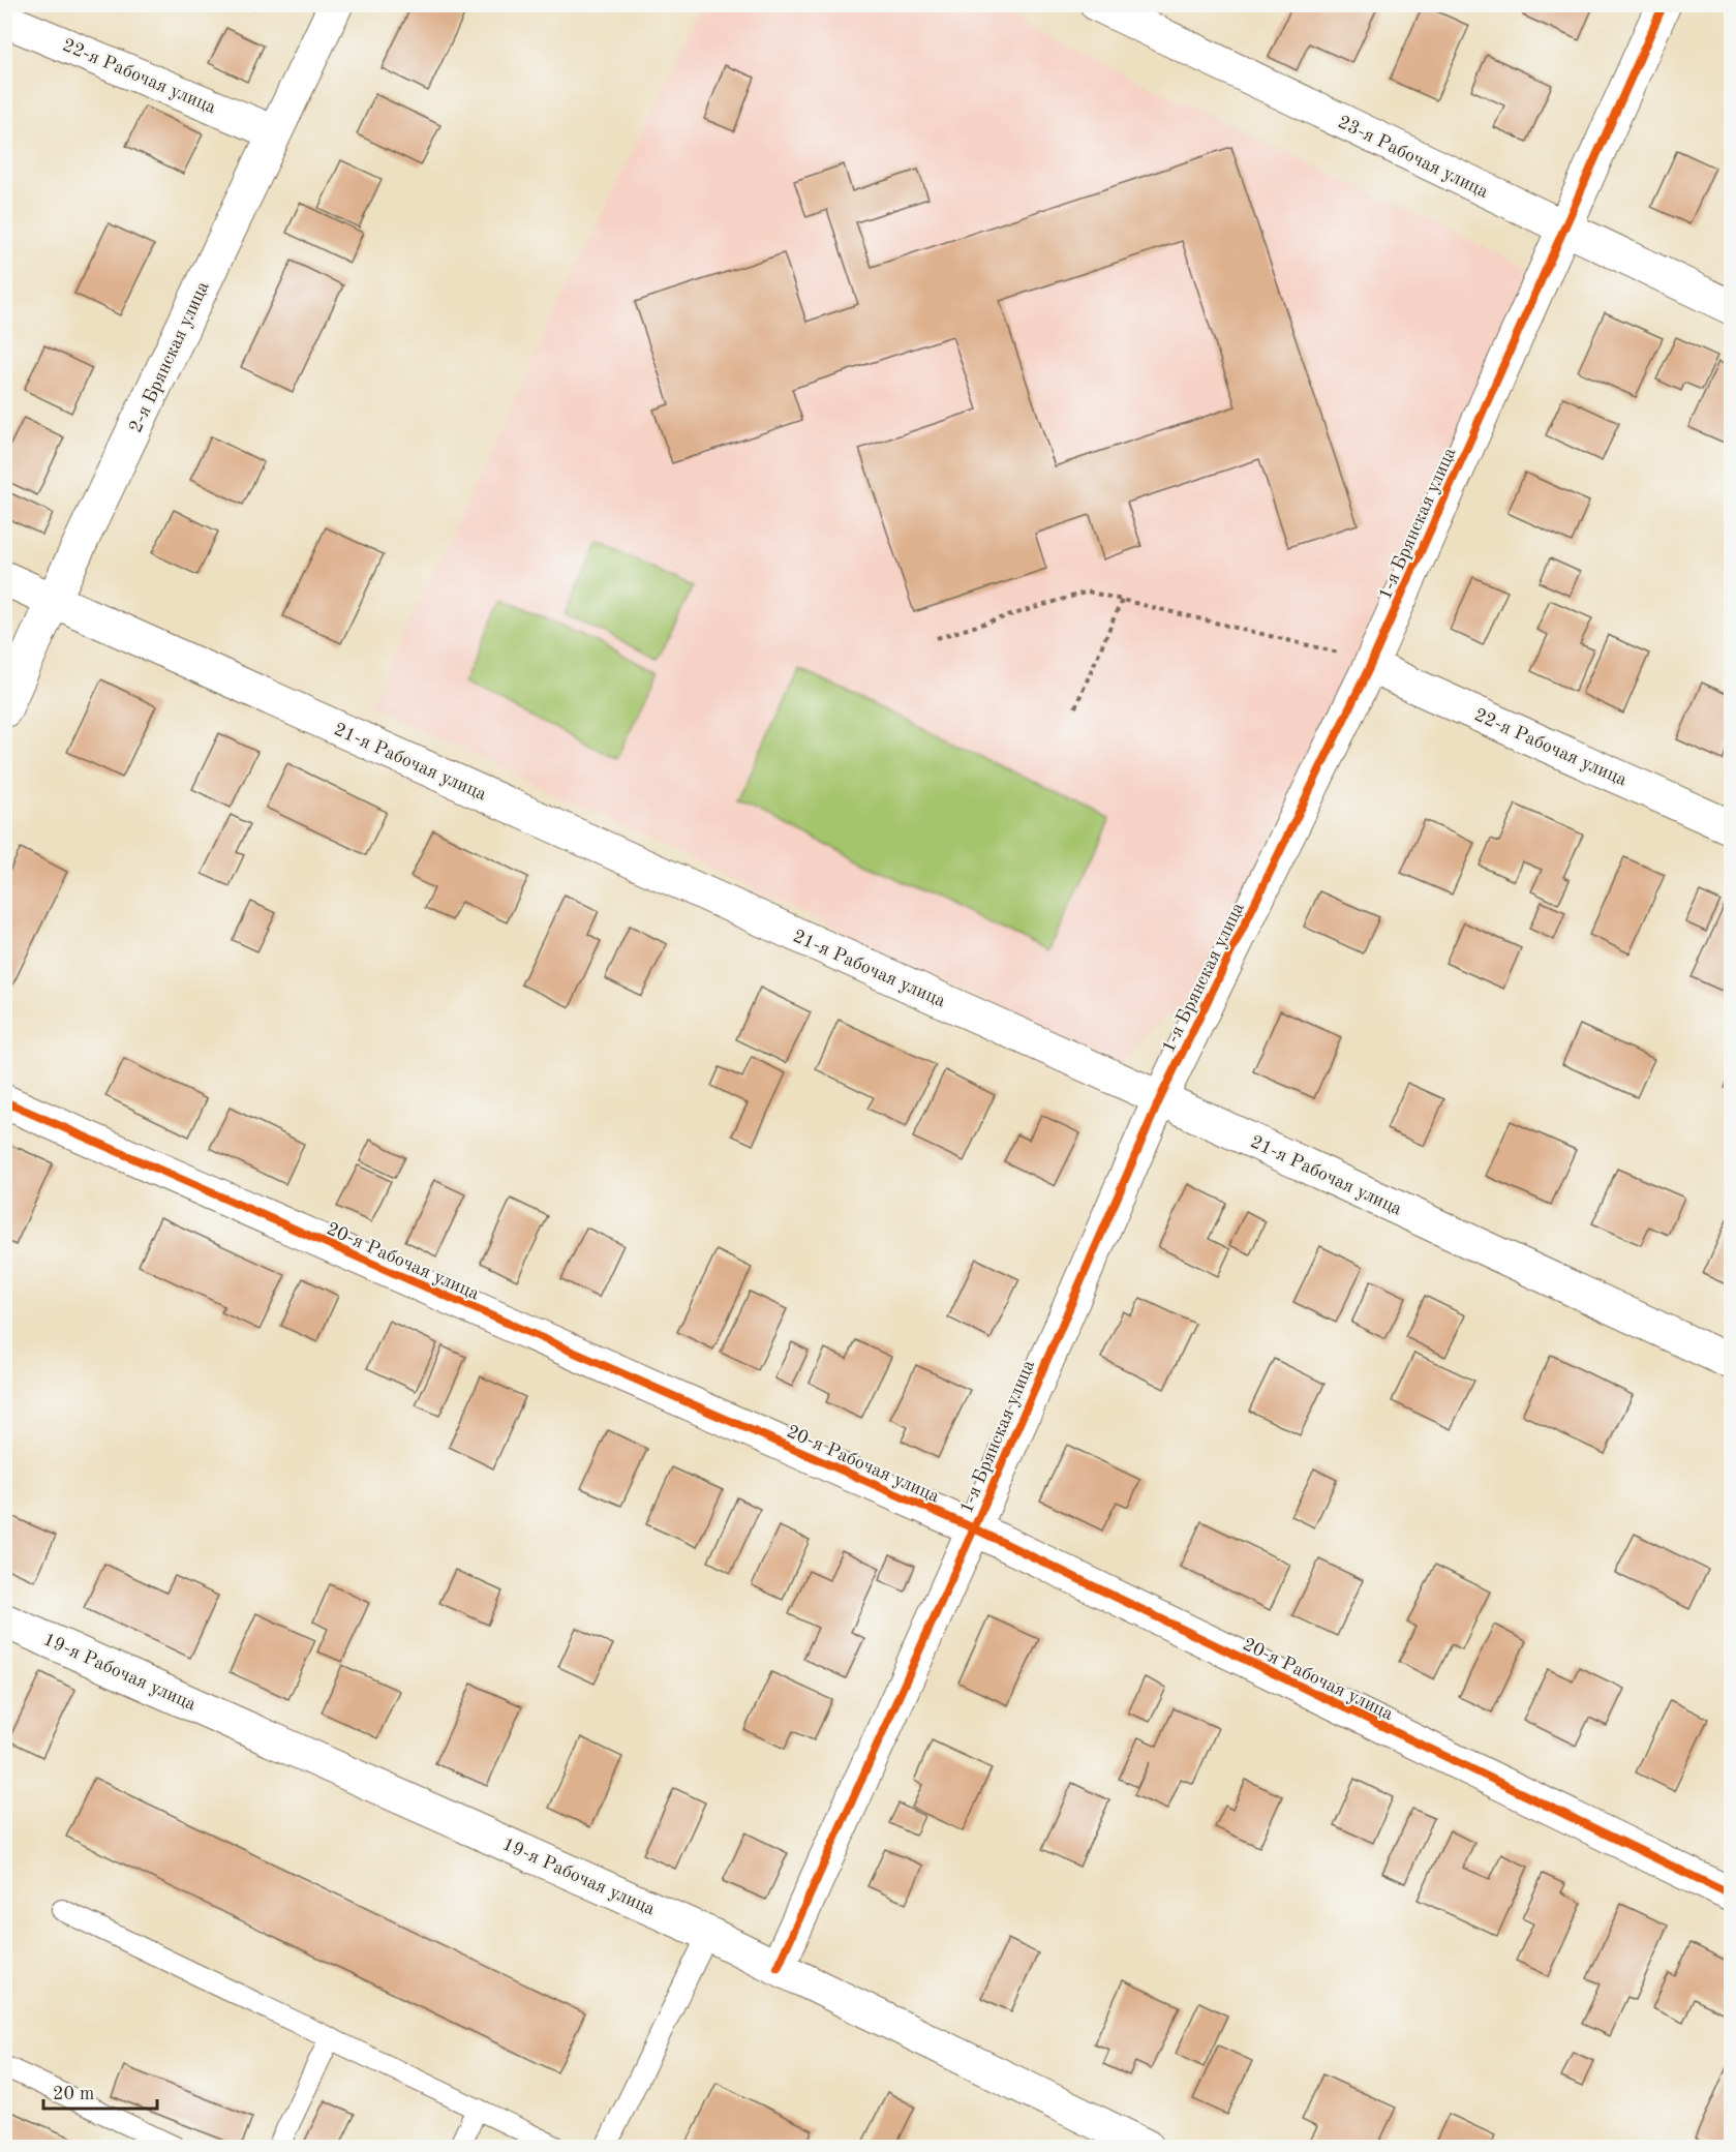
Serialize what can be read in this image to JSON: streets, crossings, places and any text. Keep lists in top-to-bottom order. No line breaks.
{"streets":{"street":["22-я Рабочая улица","23-я Рабочая улица","2-я Брянская улица","1-я Брянская улица","21-я Рабочая улица","20-я Рабочая улица","19-я Рабочая улица"]},"crossings":[["22-я Рабочая улица","2-я Брянская улица"],["22-я Рабочая улица","1-я Брянская улица"],["23-я Рабочая улица","1-я Брянская улица"],["2-я Брянская улица","21-я Рабочая улица"],["1-я Брянская улица","21-я Рабочая улица"],["1-я Брянская улица","20-я Рабочая улица"],["1-я Брянская улица","19-я Рабочая улица"]],"scale_bar":"20 m"}
